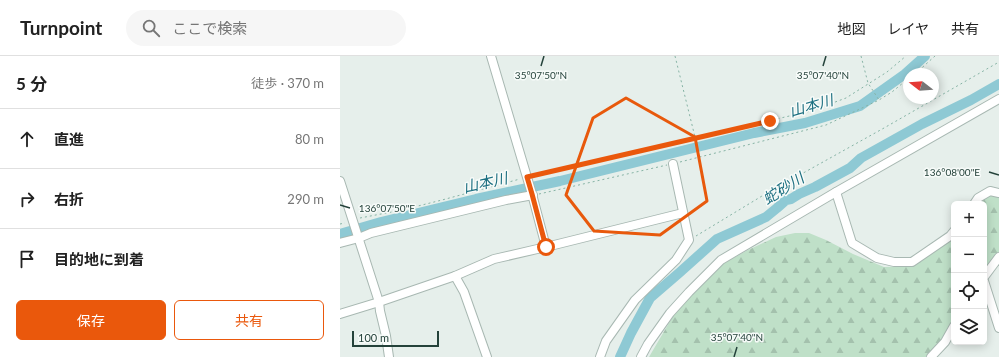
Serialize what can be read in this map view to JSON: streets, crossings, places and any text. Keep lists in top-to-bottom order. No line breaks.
{"water":["山本川","蛇砂川"],"scale_bar":"100 m","north":"left","page":{"header":"Turnpoint","search":"ここで検索","nav":["地図","レイヤ","共有"],"heading":["5 分","徒歩 · 370 m"],"list":[["直進","80 m"],["右折","290 m"],"目的地に到着"],"map_buttons":["+","−"],"buttons":["保存","共有"],"scale":"100 m"},"coordinates":["35°07'50\"N","35°07'40\"N","136°08'00\"E","136°07'50\"E"]}
